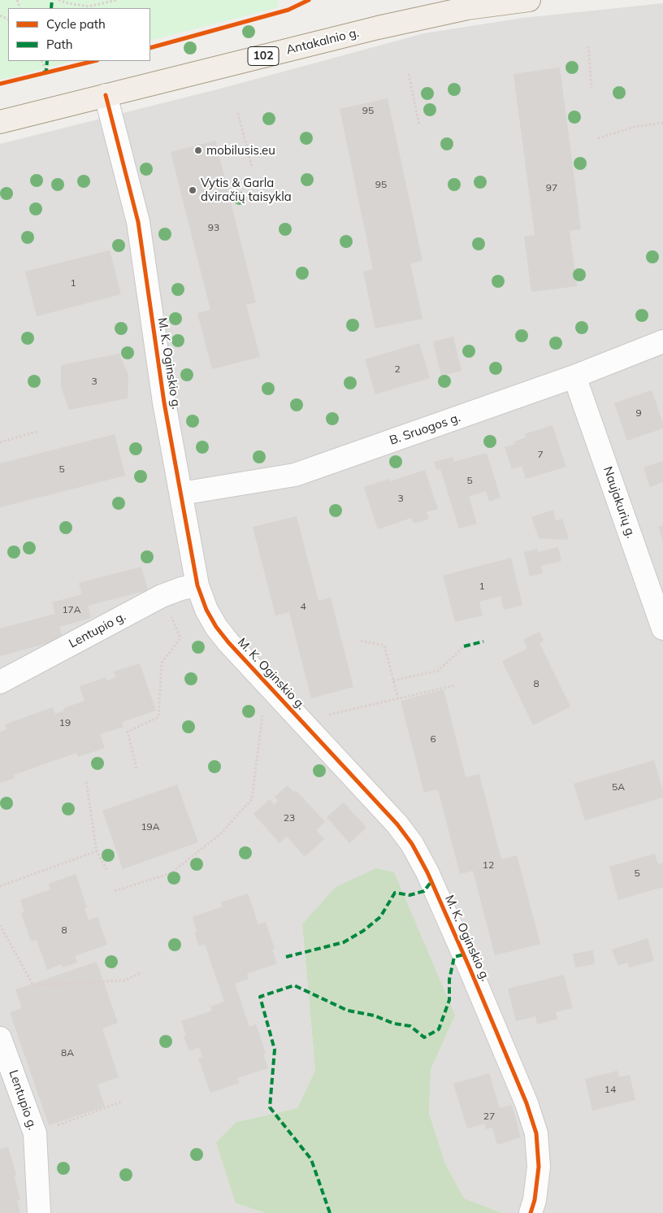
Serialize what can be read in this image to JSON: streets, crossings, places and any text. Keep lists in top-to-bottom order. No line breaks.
{"streets":{"main road":["Antakalnio g.","102"],"street":["M. K. Oginskio g.","B. Sruogos g.","Naujakurių g.","Lentupio g."]},"crossings":[["Antakalnio g.","M. K. Oginskio g."],["M. K. Oginskio g.","B. Sruogos g."],["M. K. Oginskio g.","Lentupio g."],["B. Sruogos g.","Naujakurių g."]],"places":["mobilusis.eu","Vytis & Garla dviračių taisykla"],"house_numbers":["95","95","97","93","1","2","3","9","7","5","5","3","1","4","17A","8","19","6","5A","23","19A","12","5","8","8A","14","27"],"legend":["Cycle path","Path"]}
